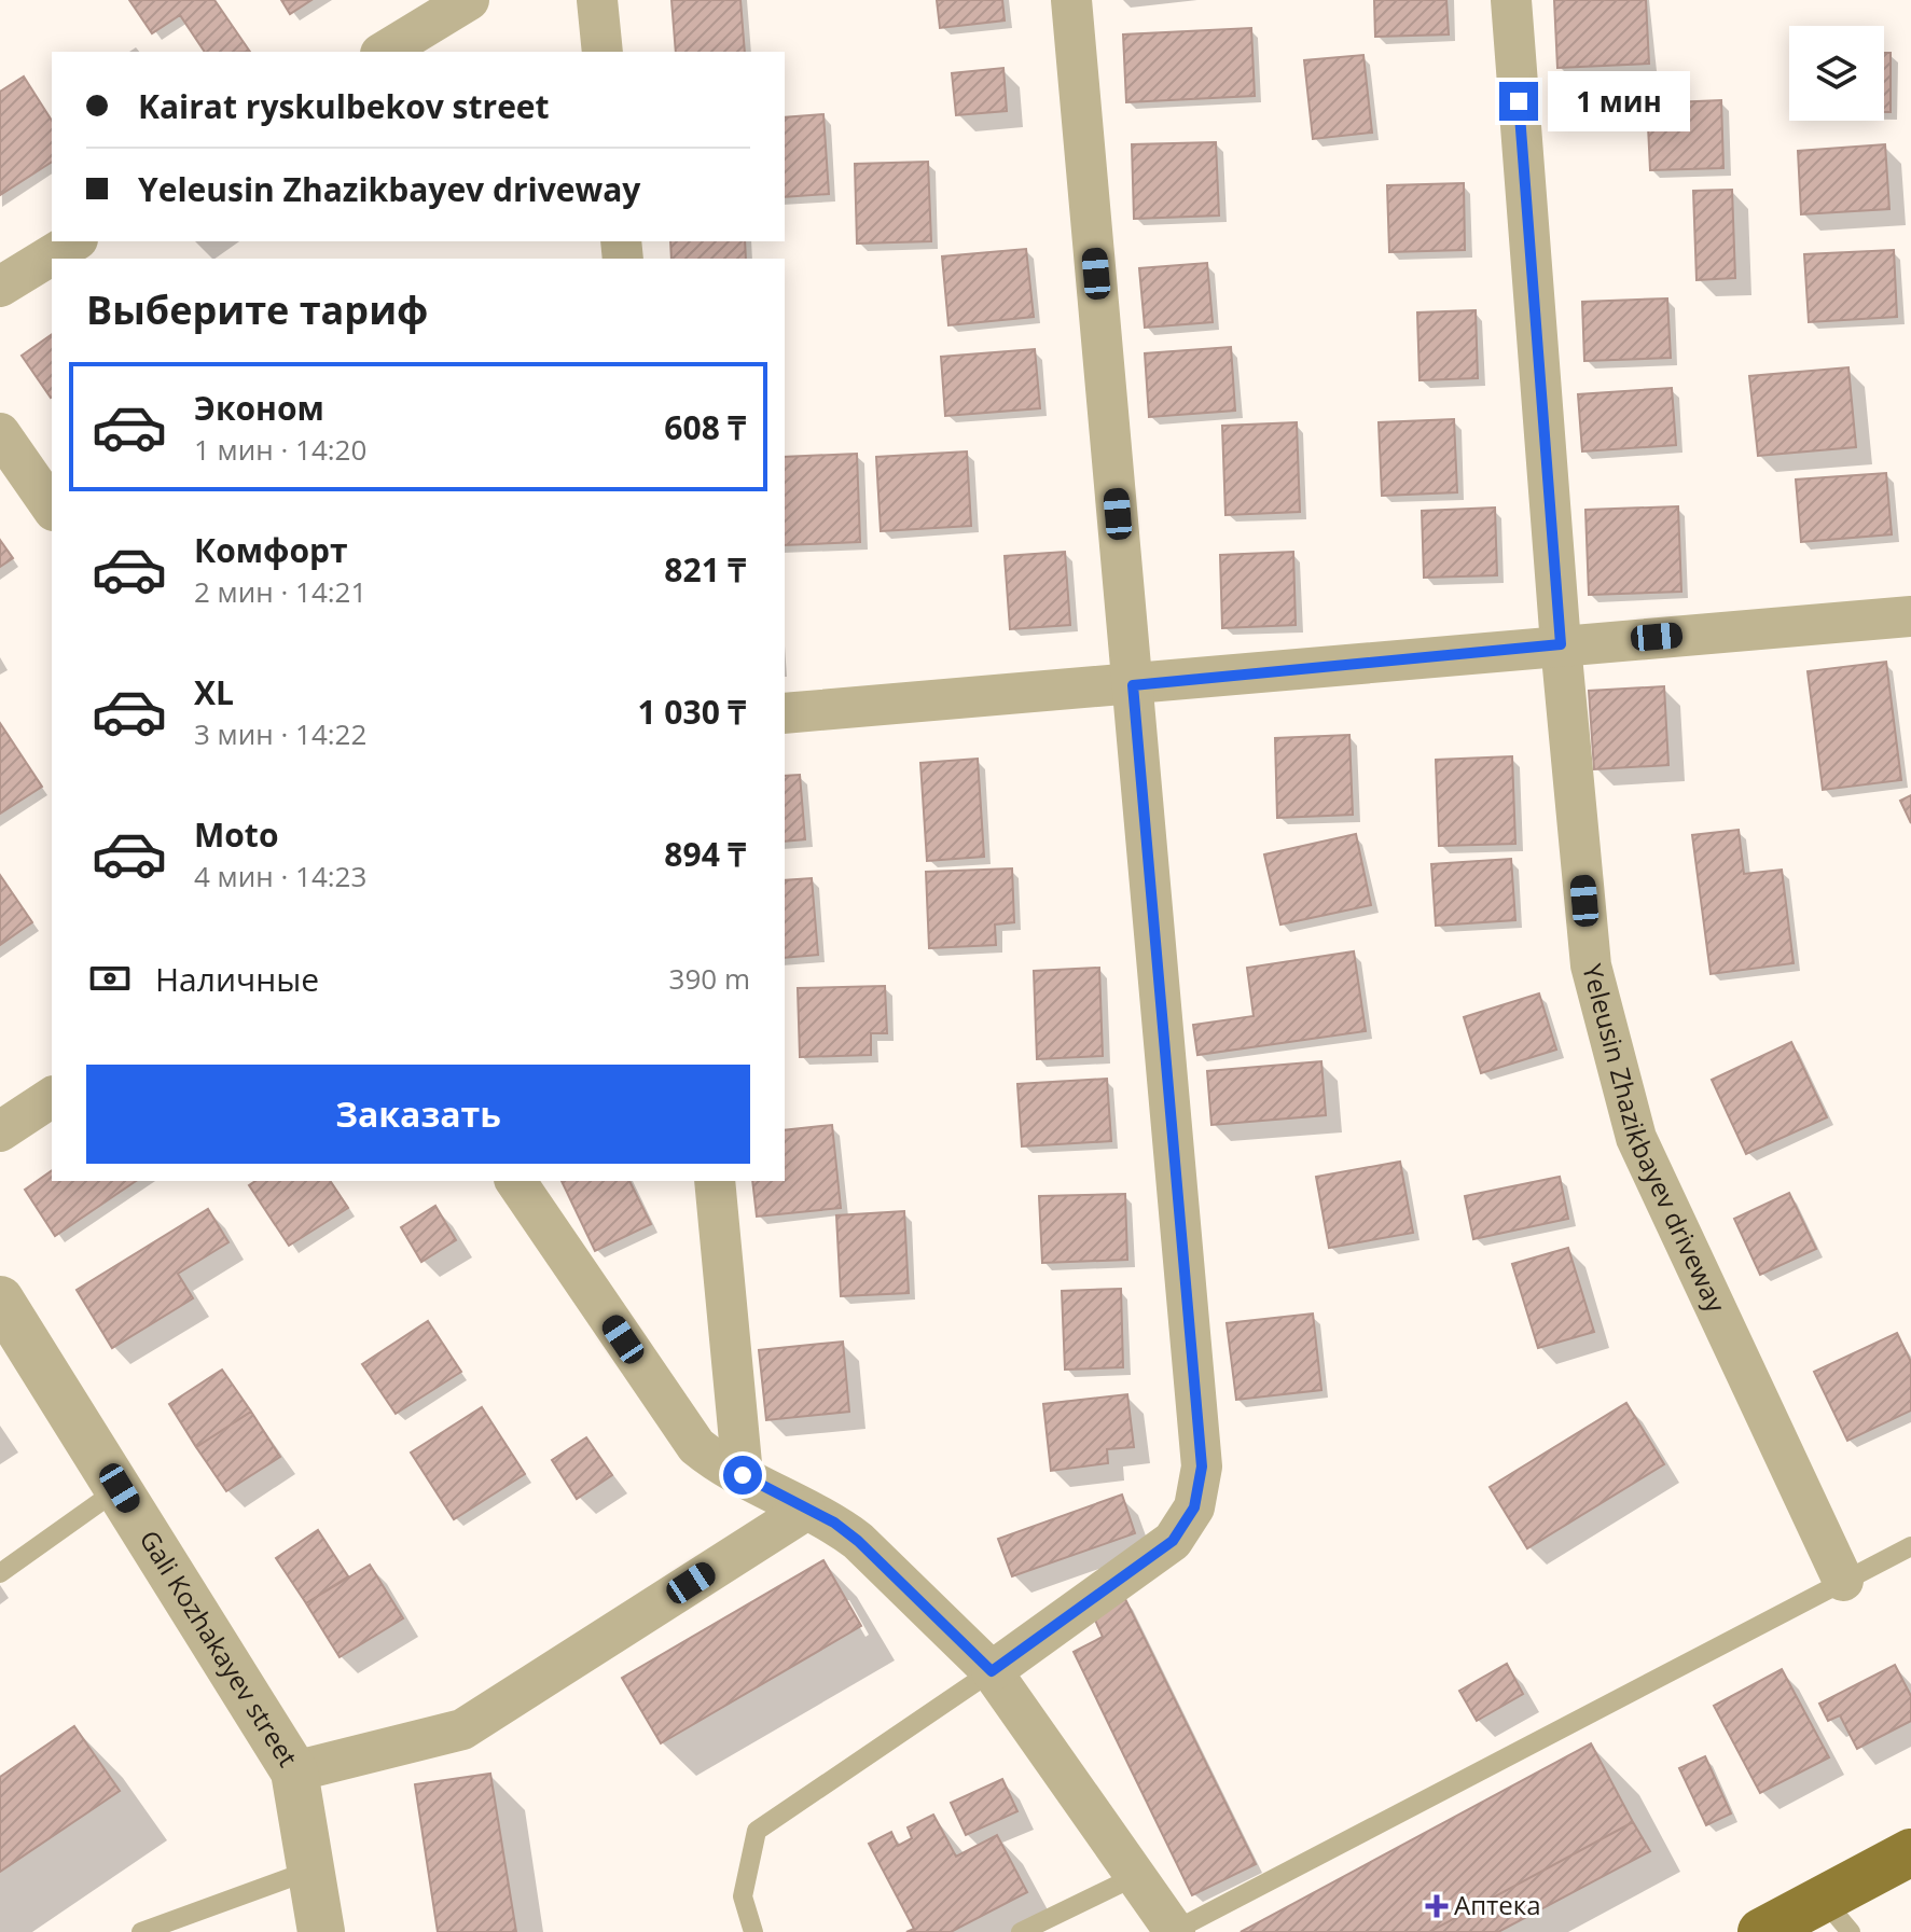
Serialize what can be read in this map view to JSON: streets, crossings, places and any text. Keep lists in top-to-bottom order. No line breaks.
{"streets":{"street":["Yeleusin Zhazikbayev driveway","Gali Kozhakayev street"]},"places":{"health":["Аптека"]},"page":{"banner":["Kairat ryskulbekov street","Yeleusin Zhazikbayev driveway"],"bubble":"1 мин","heading":"Выберите тариф","list":[{"name":"Эконом","note":"1 мин · 14:20","value":"608 ₸"},{"name":"Комфорт","note":"2 мин · 14:21","value":"821 ₸"},{"name":"XL","note":"3 мин · 14:22","value":"1 030 ₸"},{"name":"Moto","note":"4 мин · 14:23","value":"894 ₸"}],"pay":["Наличные","390 m"],"buttons":"Заказать"}}
